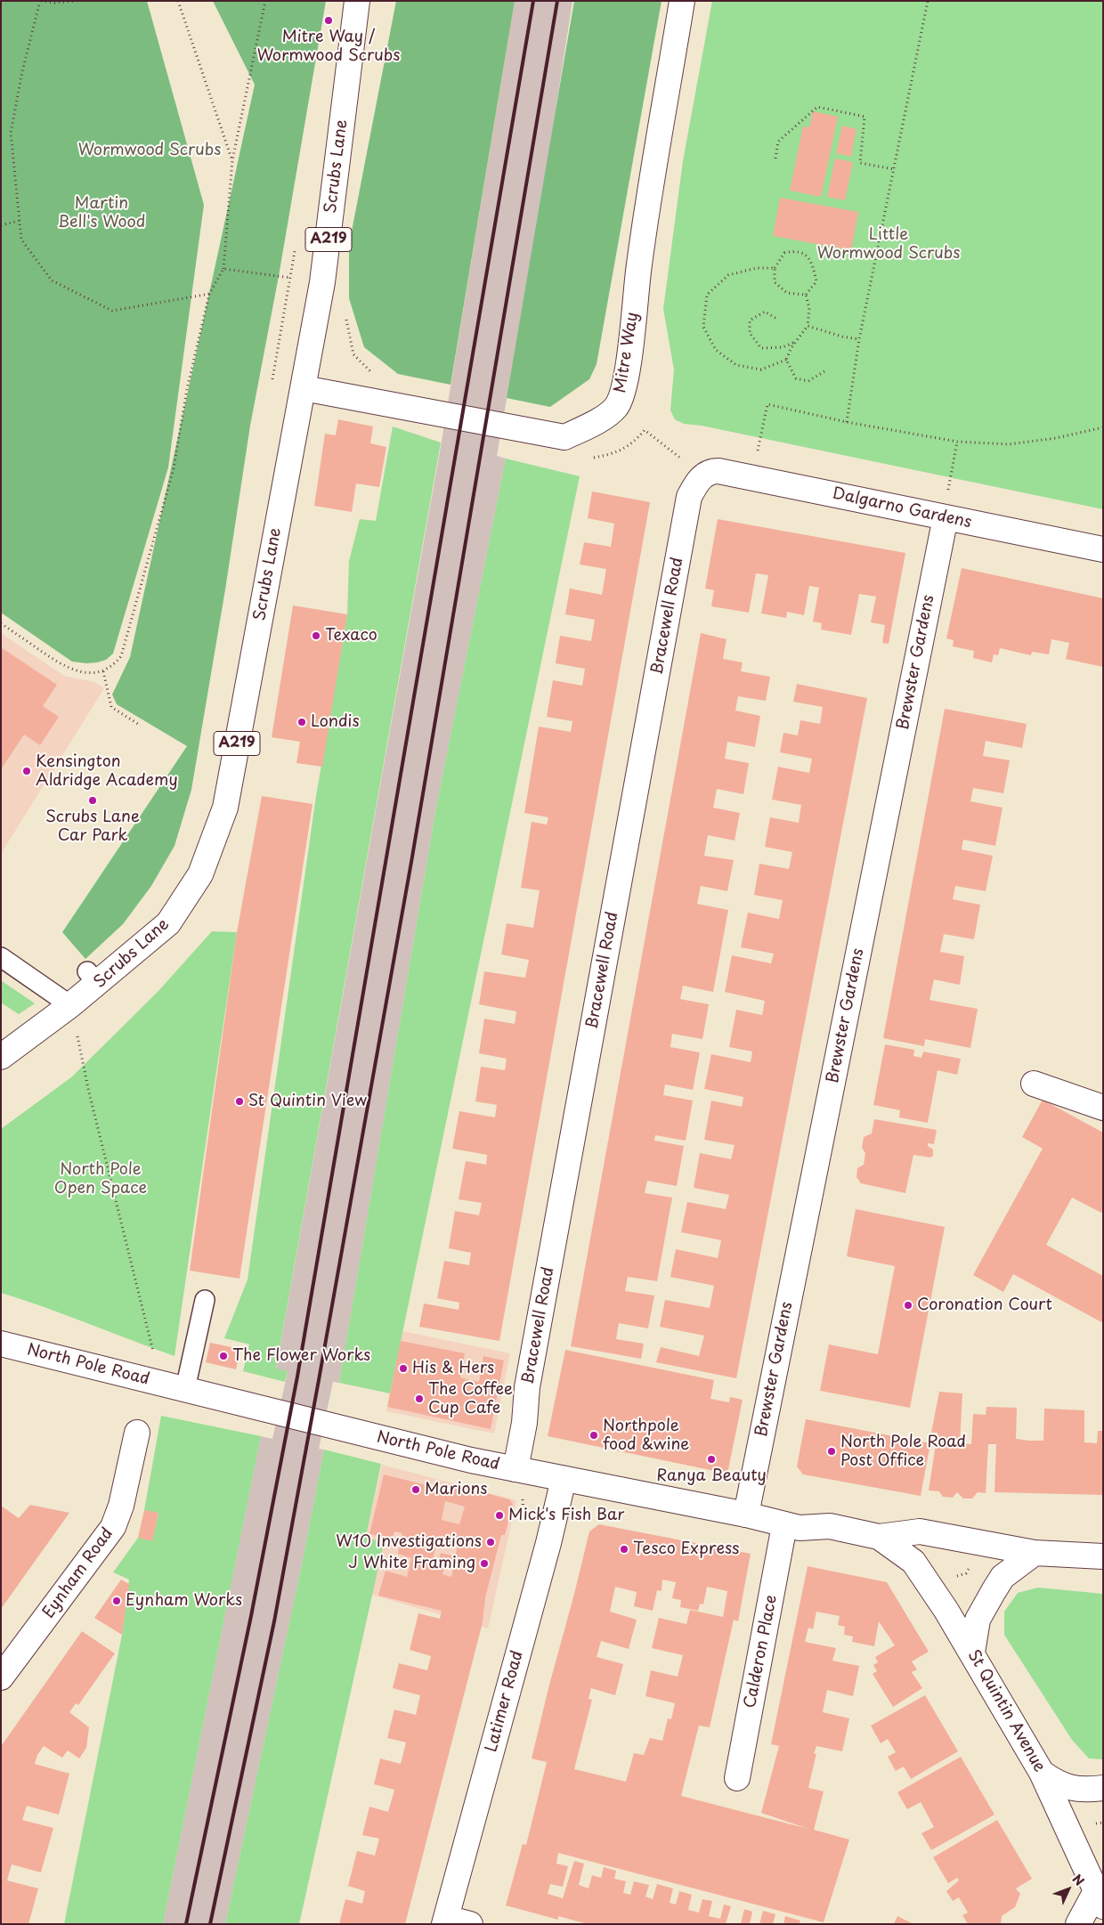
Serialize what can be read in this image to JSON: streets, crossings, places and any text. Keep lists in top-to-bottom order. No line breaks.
{"streets":{"street":["Scrubs Lane","A219","Mitre Way","Dalgarno Gardens","Bracewell Road","Brewster Gardens","North Pole Road","Eynham Road","Calderon Place","Latimer Road","St Quintin Avenue"]},"crossings":[["Scrubs Lane","Mitre Way"],["Dalgarno Gardens","Bracewell Road"],["Dalgarno Gardens","Brewster Gardens"],["Bracewell Road","North Pole Road"],["Brewster Gardens","North Pole Road"],["North Pole Road","Calderon Place"],["North Pole Road","Latimer Road"],["North Pole Road","St Quintin Avenue"]],"parks":["Wormwood Scrubs","Martin Bell's Wood","Little Wormwood Scrubs","North Pole Open Space"],"places":["Mitre Way / Wormwood Scrubs","Texaco","Londis","Kensington Aldridge Academy","Scrubs Lane Car Park","St Quintin View","Coronation Court","The Flower Works","His & Hers","The Coffee Cup Cafe","Northpole food &wine","North Pole Road Post Office","Ranya Beauty","Marions","Mick's Fish Bar","W10 Investigations","Tesco Express","J White Framing","Eynham Works"],"north":"top right"}
